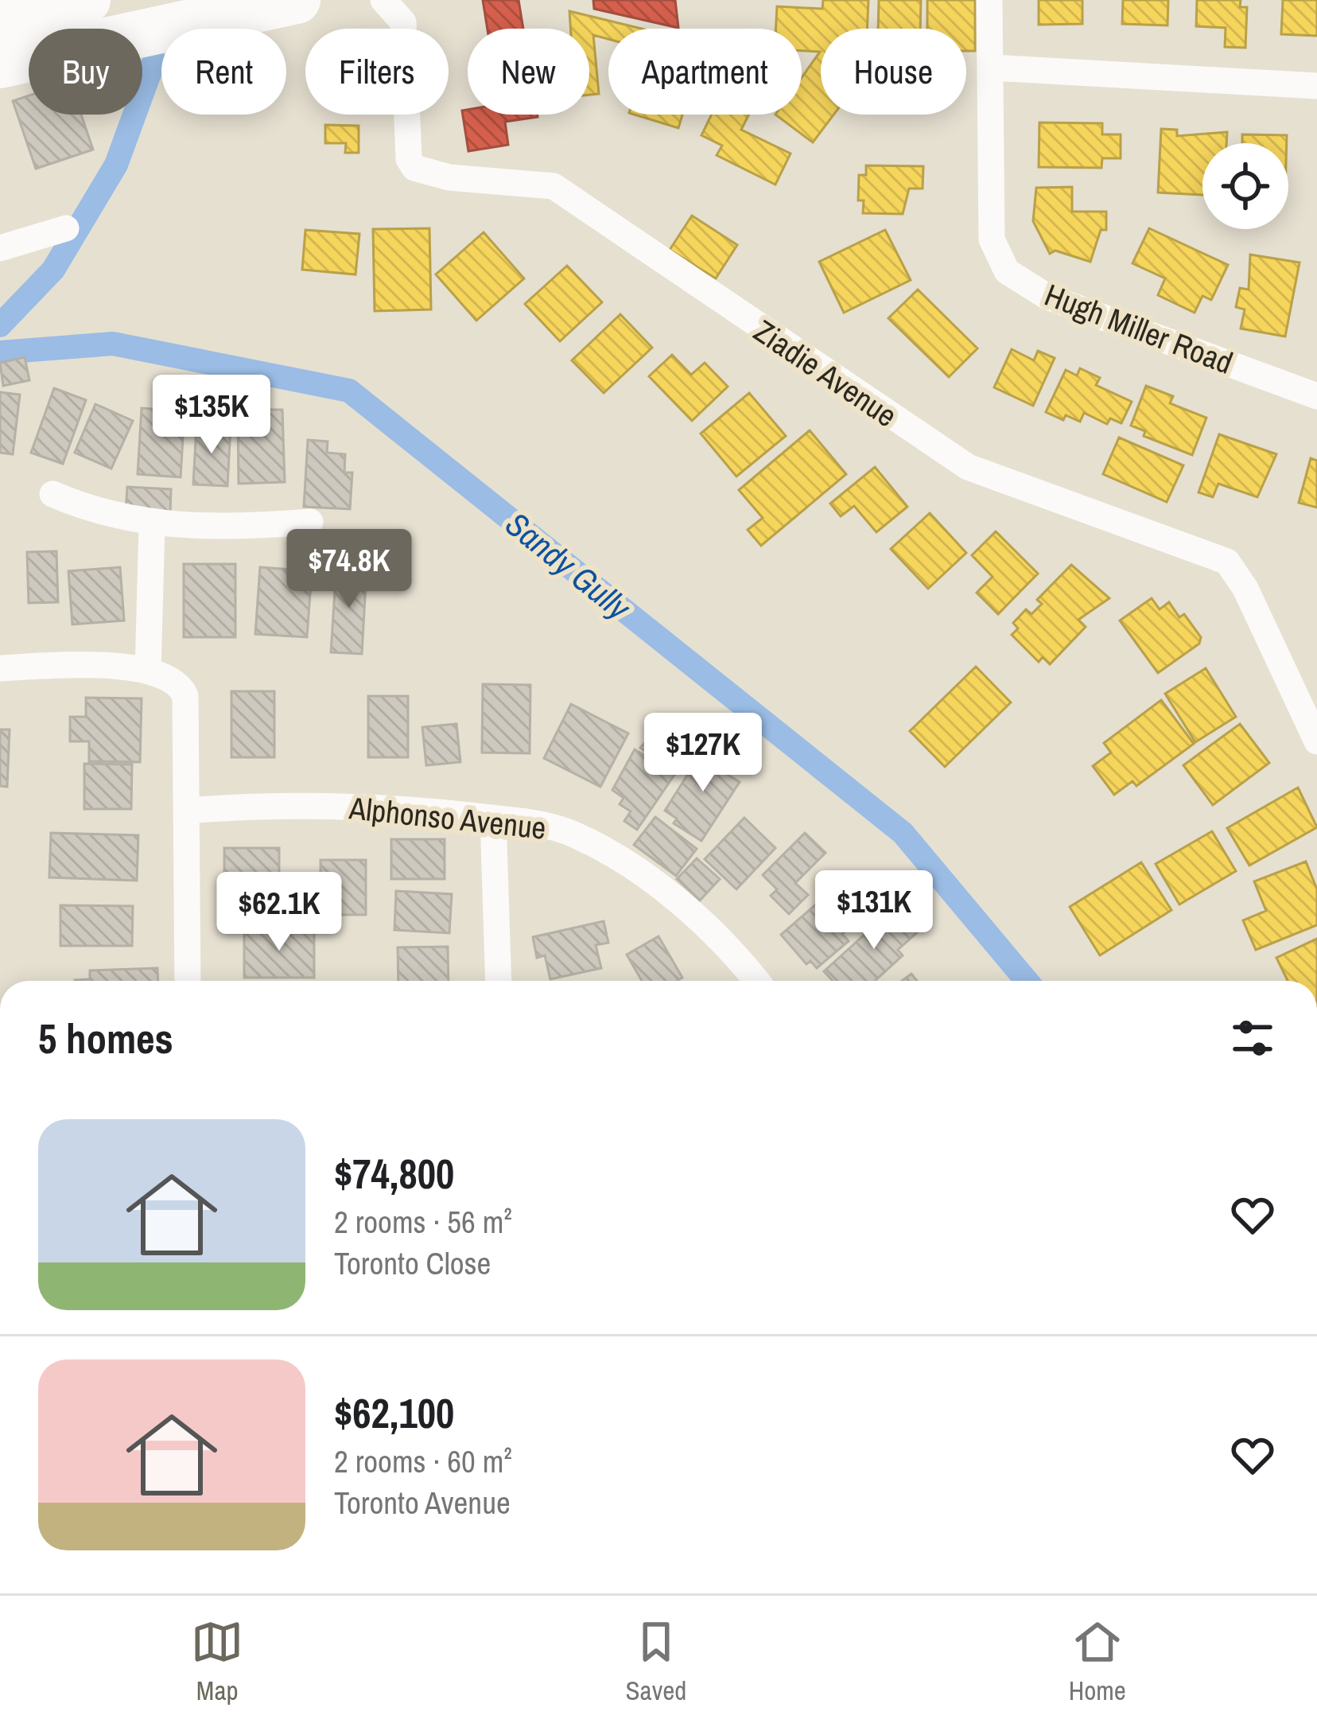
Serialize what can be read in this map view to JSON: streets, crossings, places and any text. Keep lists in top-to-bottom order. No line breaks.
{"streets":{"street":["Hugh Miller Road","Ziadie Avenue","Alphonso Avenue"]},"water":["Sandy Gully"],"page":{"chip":["Buy","Rent","Filters","New","Apartment","House"],"price":["$135K","$74.8K","$127K","$131K","$62.1K"],"heading":"5 homes","list":[{"name":"$74,800","note":"2 rooms · 56 m² · Toronto Close"},{"name":"$62,100","note":"2 rooms · 60 m² · Toronto Avenue"}],"tabs":["Map","Saved","Home"]}}
